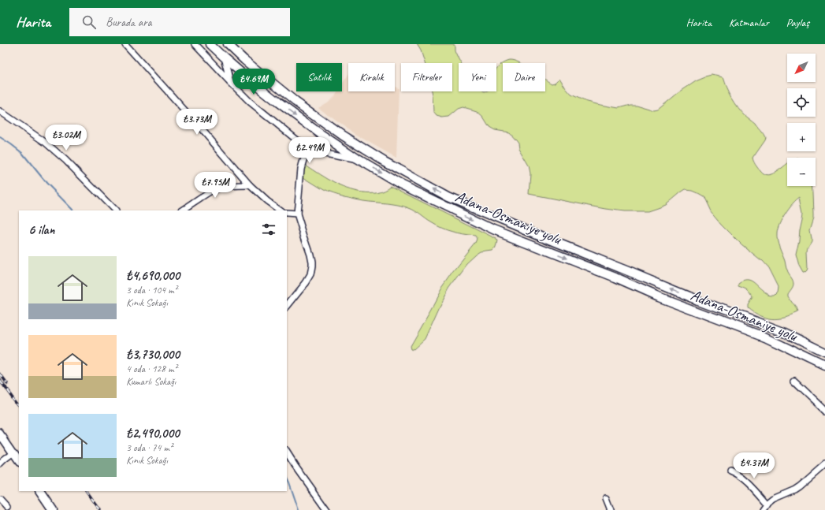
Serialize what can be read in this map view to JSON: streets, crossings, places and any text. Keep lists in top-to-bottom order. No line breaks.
{"streets":{"highway":["Adana-Osmaniye yolu"]},"north":"bottom left","page":{"header":"Harita","search":"Burada ara","nav":["Harita","Katmanlar","Paylaş"],"map_buttons":["+","−"],"chip":["Satılık","Kiralık","Filtreler","Yeni","Daire"],"price":["₺4.69M","₺3.73M","₺3.02M","₺2.49M","₺7.95M","₺4.37M"],"heading":"6 ilan","list":[{"name":"₺4,690,000","note":"3 oda · 104 m² · Kınık Sokağı"},{"name":"₺3,730,000","note":"4 oda · 128 m² · Kumarlı Sokağı"},{"name":"₺2,490,000","note":"3 oda · 74 m² · Kınık Sokağı"}]}}
